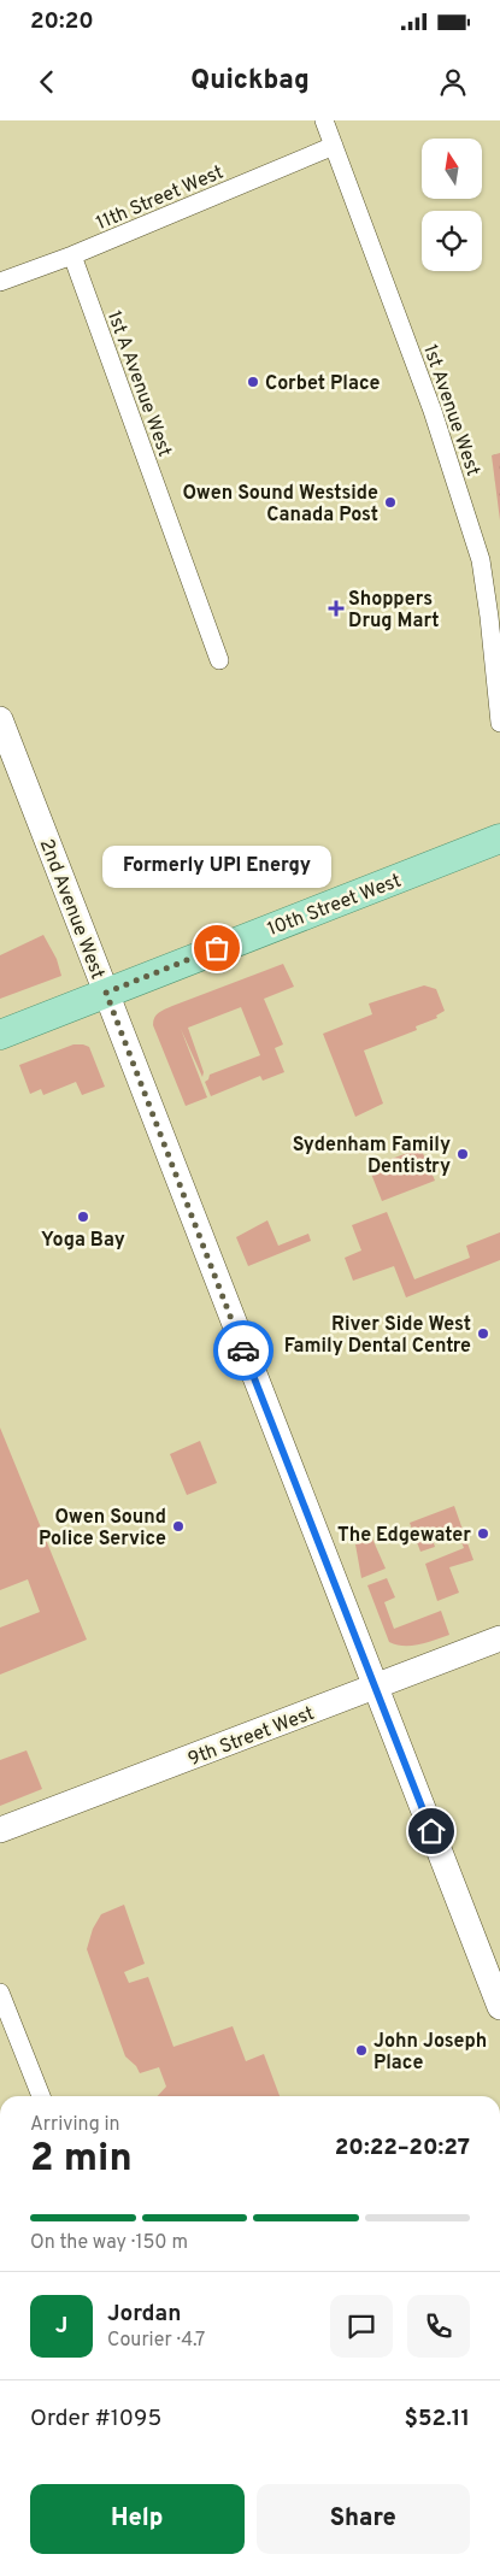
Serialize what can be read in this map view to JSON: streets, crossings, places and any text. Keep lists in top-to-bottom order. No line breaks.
{"streets":{"main road":["10th Street West"],"street":["11th Street West","1st A Avenue West","1st Avenue West","2nd Avenue West","9th Street West"]},"crossings":[["11th Street West","1st A Avenue West"],["11th Street West","1st Avenue West"],["10th Street West","2nd Avenue West"],["2nd Avenue West","9th Street West"]],"places":{"other":["Corbet Place","Owen Sound Westside Canada Post","Formerly UPI Energy","Sydenham Family Dentistry","Yoga Bay","River Side West Family Dental Centre","Owen Sound Police Service","The Edgewater","John Joseph Place"],"health":["Shoppers Drug Mart"]},"north":"top","page":{"status":"20:20","header":"Quickbag","bubble":"Formerly UPI Energy","heading":["2 min","Arriving in","20:22–20:27"],"panel":["Jordan","Courier · 4.7","Order #1095","$52.11"],"bar":"On the way · 150 m","round":"J","buttons":["Help","Share"]}}
